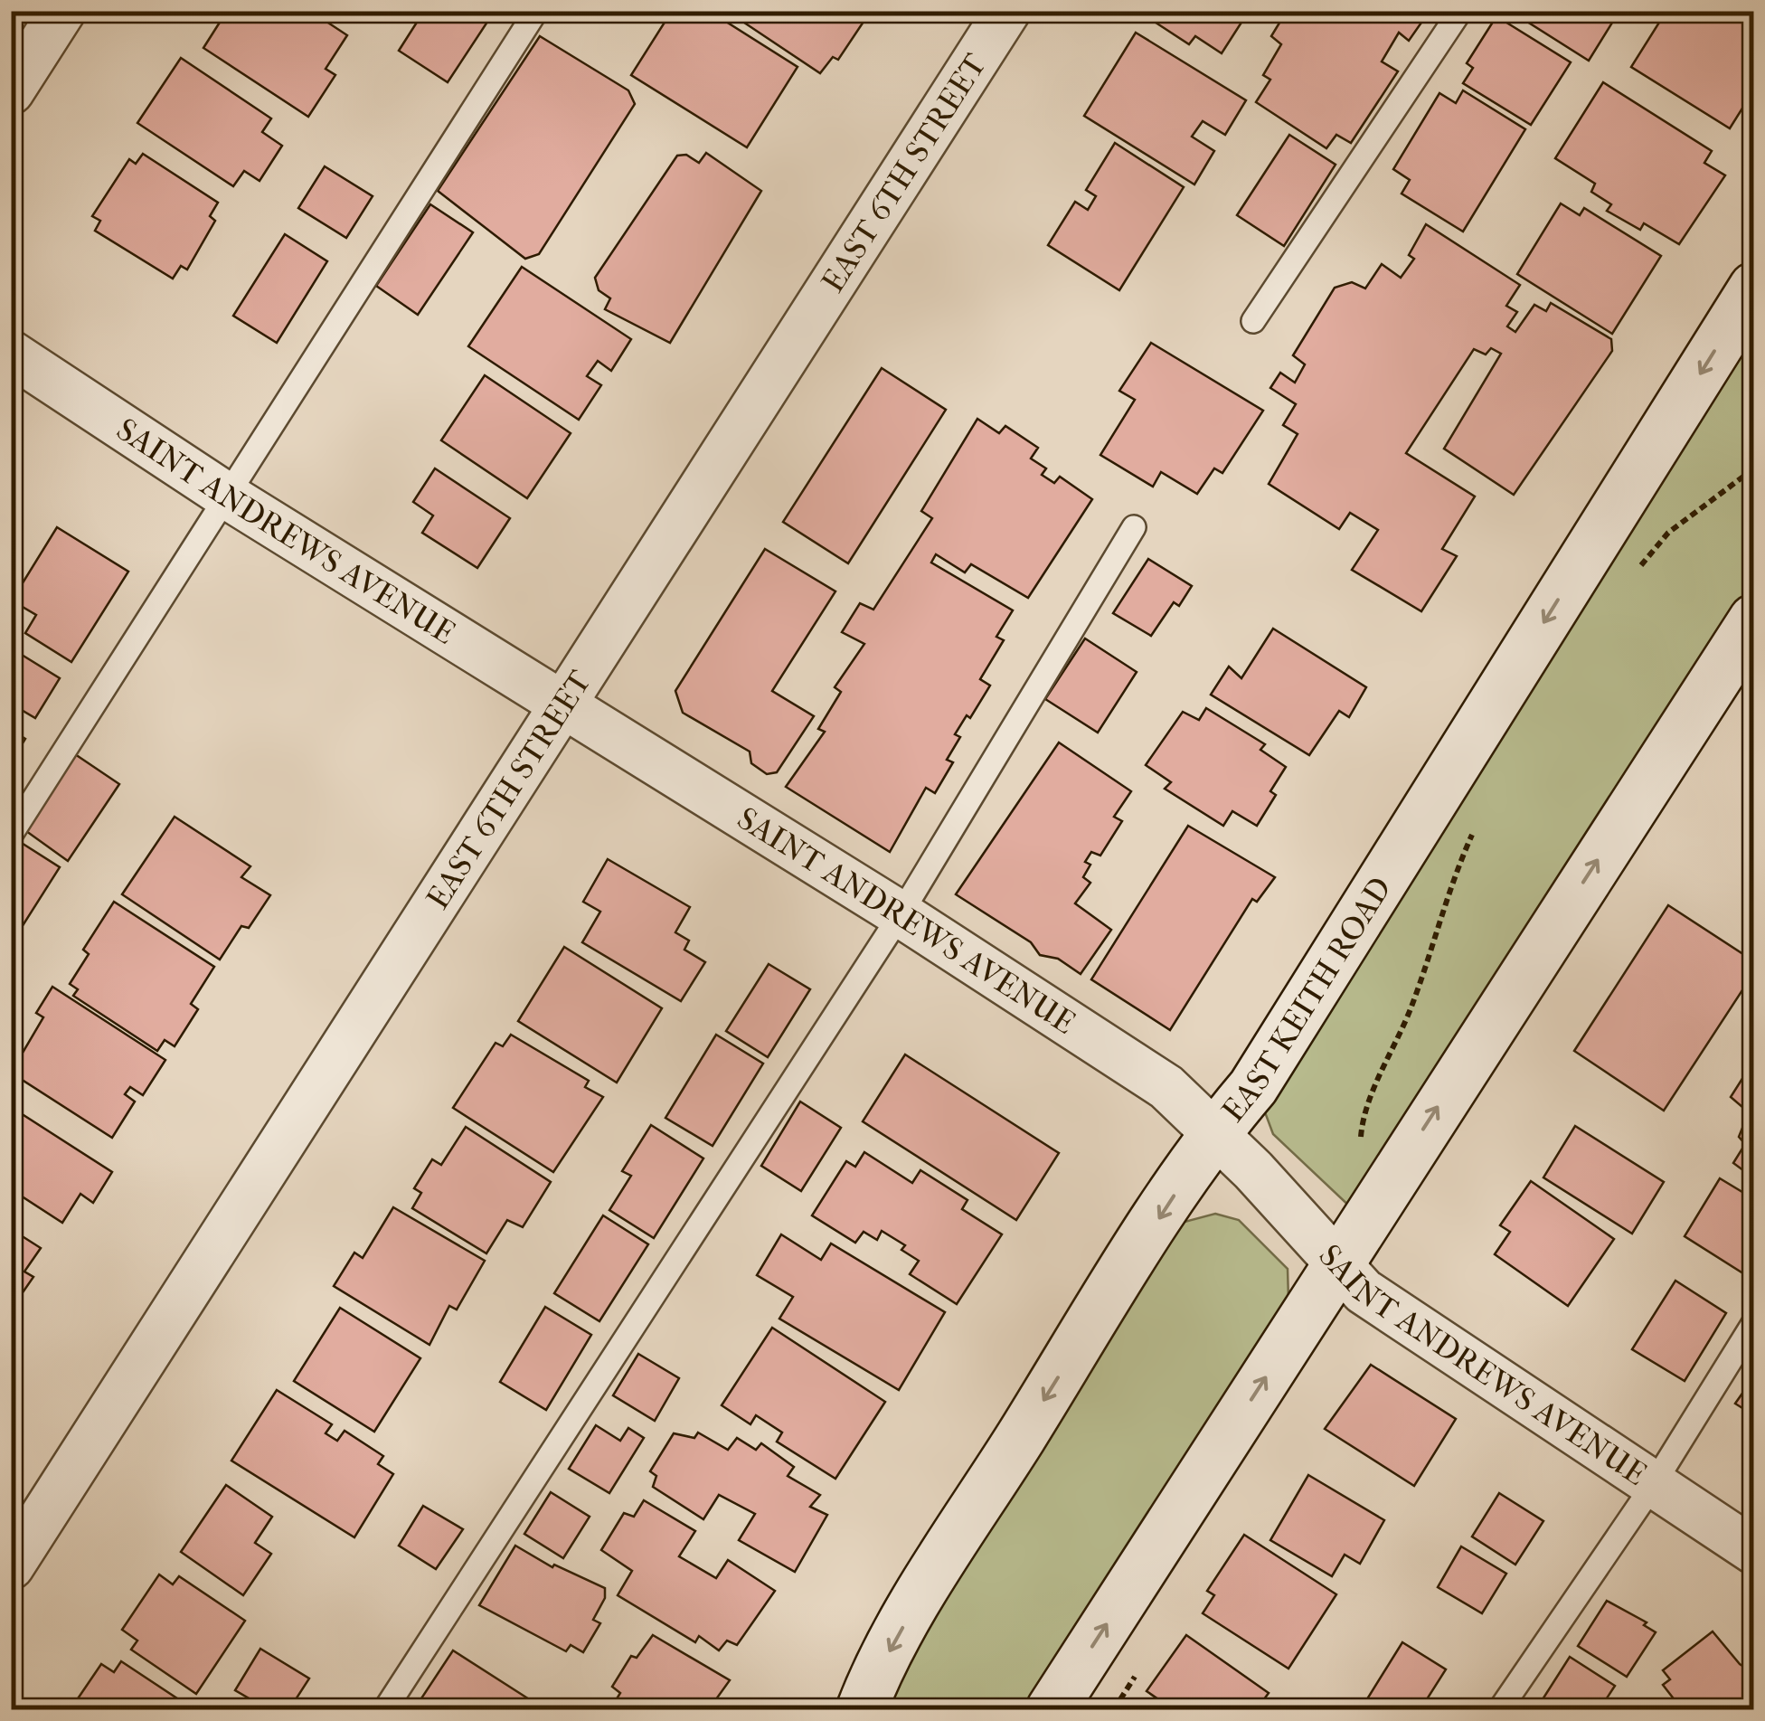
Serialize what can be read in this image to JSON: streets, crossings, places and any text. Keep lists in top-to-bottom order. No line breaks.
{"streets":{"street":["EAST 6TH STREET","SAINT ANDREWS AVENUE","EAST KEITH ROAD"]},"crossings":[["EAST 6TH STREET","SAINT ANDREWS AVENUE"],["SAINT ANDREWS AVENUE","EAST KEITH ROAD"]]}
